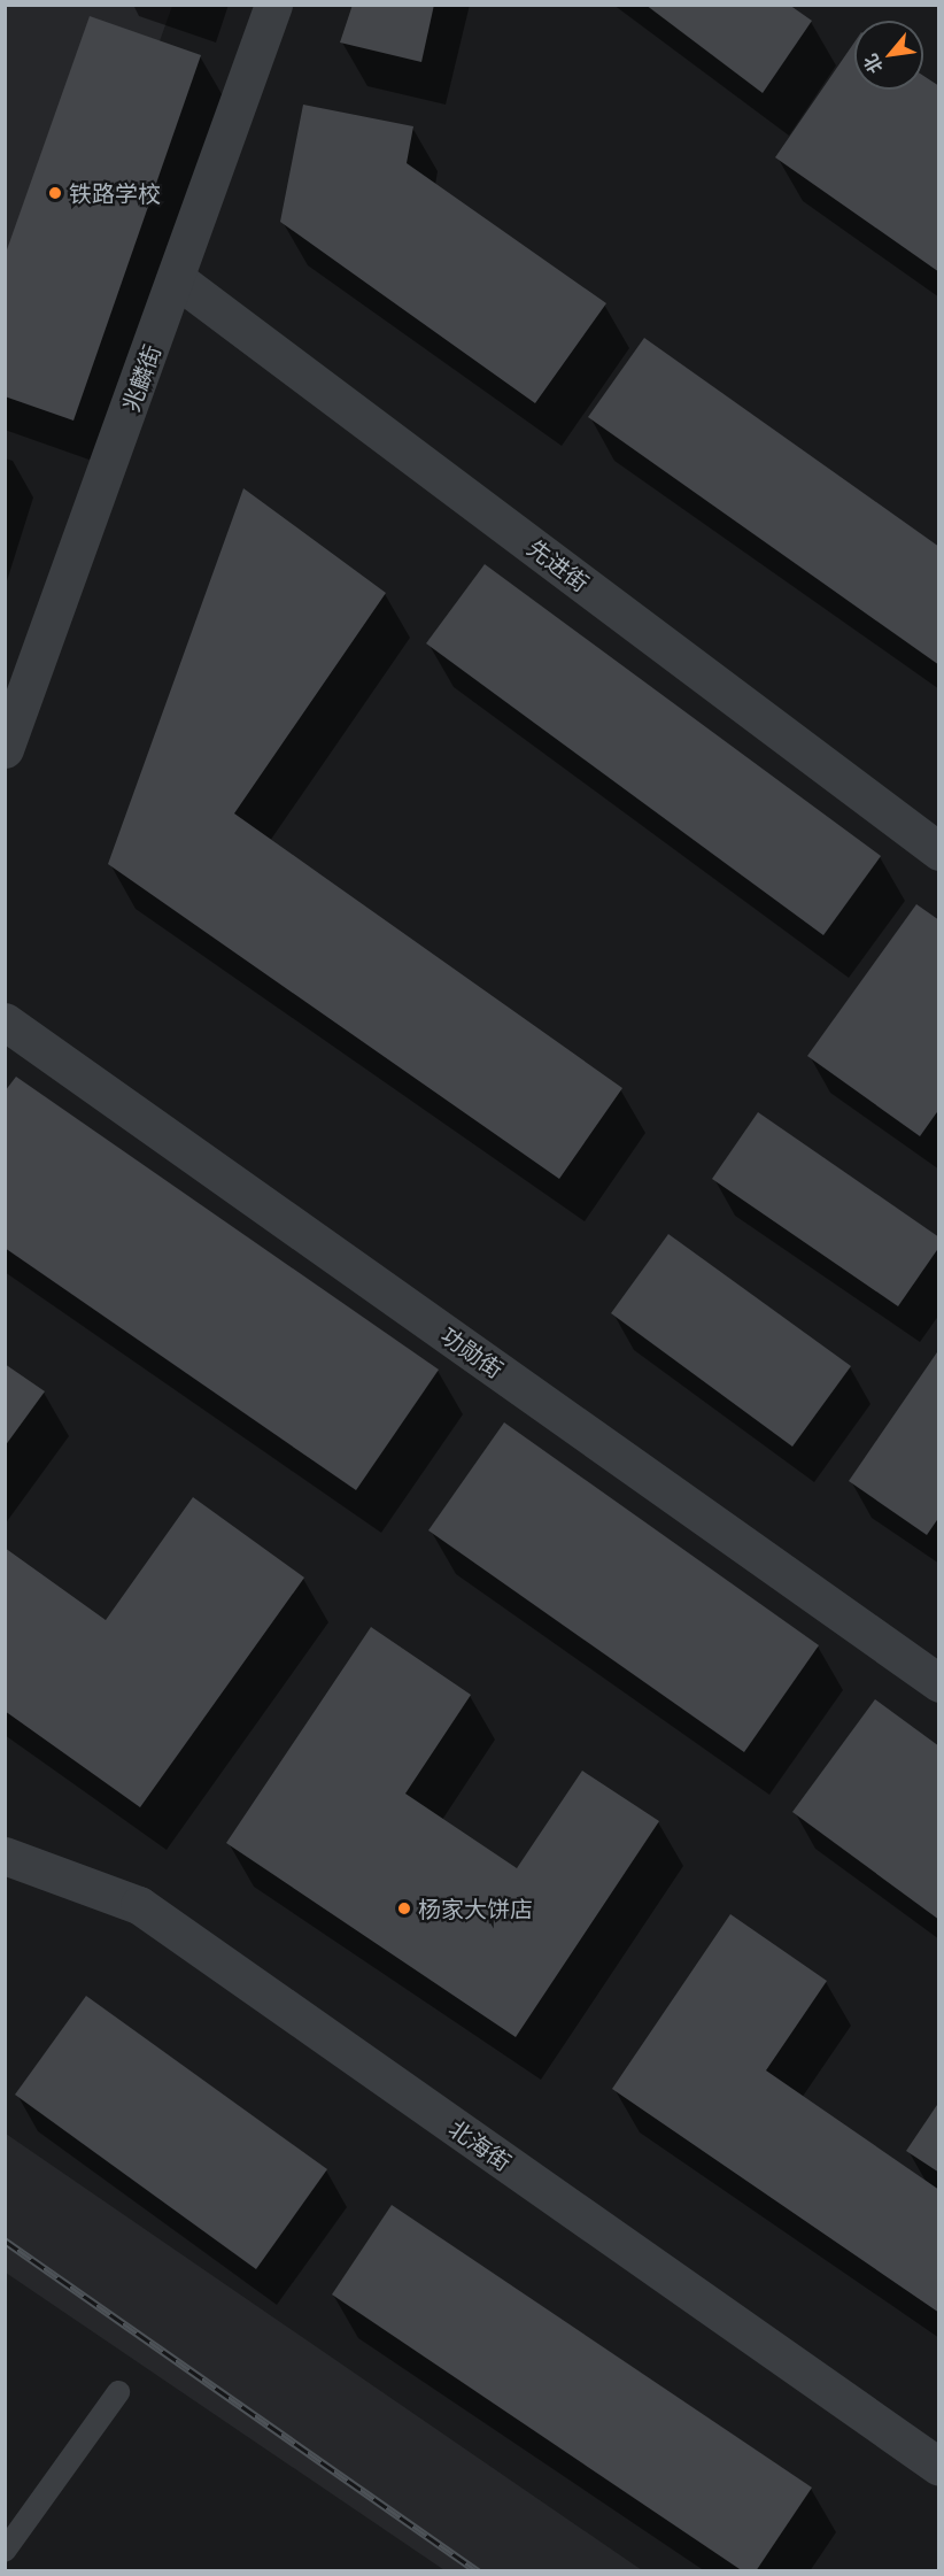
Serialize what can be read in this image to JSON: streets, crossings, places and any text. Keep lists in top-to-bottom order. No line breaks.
{"streets":{"street":["兆麟街","先进街","功勋街","北海街"]},"crossings":[["兆麟街","先进街"]],"places":["铁路学校","杨家大饼店"],"north":"bottom left"}
